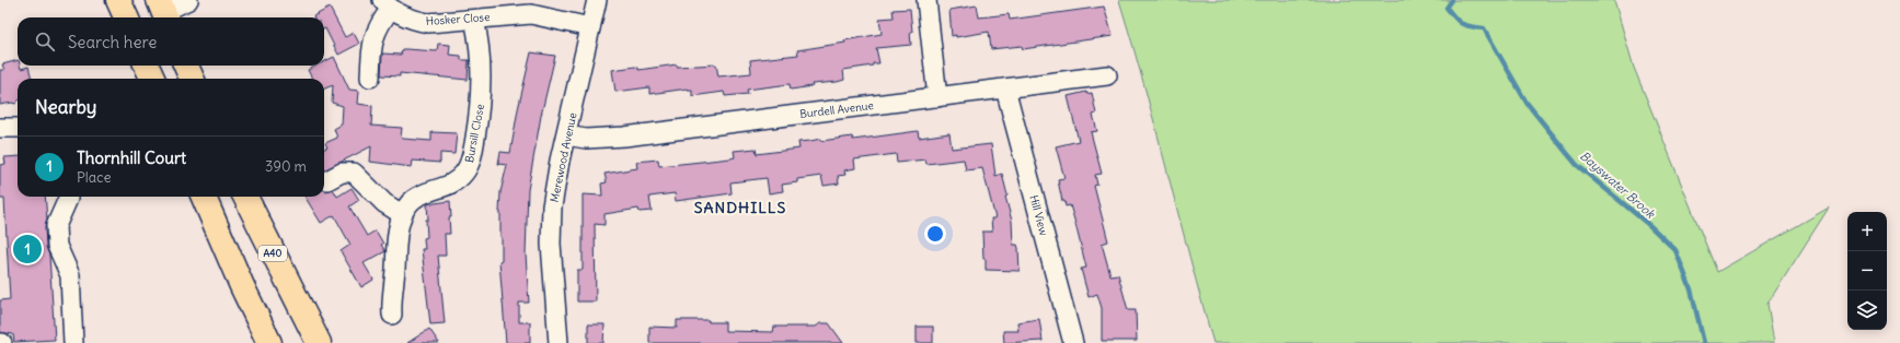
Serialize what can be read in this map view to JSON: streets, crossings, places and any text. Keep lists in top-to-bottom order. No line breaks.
{"streets":{"highway":["A40"],"street":["Hosker Close","Burdell Avenue","Bursill Close","Merewood Avenue","Hill View"]},"crossings":[["Hosker Close","Bursill Close"],["Hosker Close","Merewood Avenue"],["Burdell Avenue","Merewood Avenue"],["Burdell Avenue","Hill View"]],"districts":["SANDHILLS"],"water":["Bayswater Brook"],"page":{"search":"Search here","heading":"Nearby","list":[{"mark":"1","name":"Thornhill Court","note":"Place","value":"390 m"}],"map_buttons":["+","−"],"pins":"1"}}
